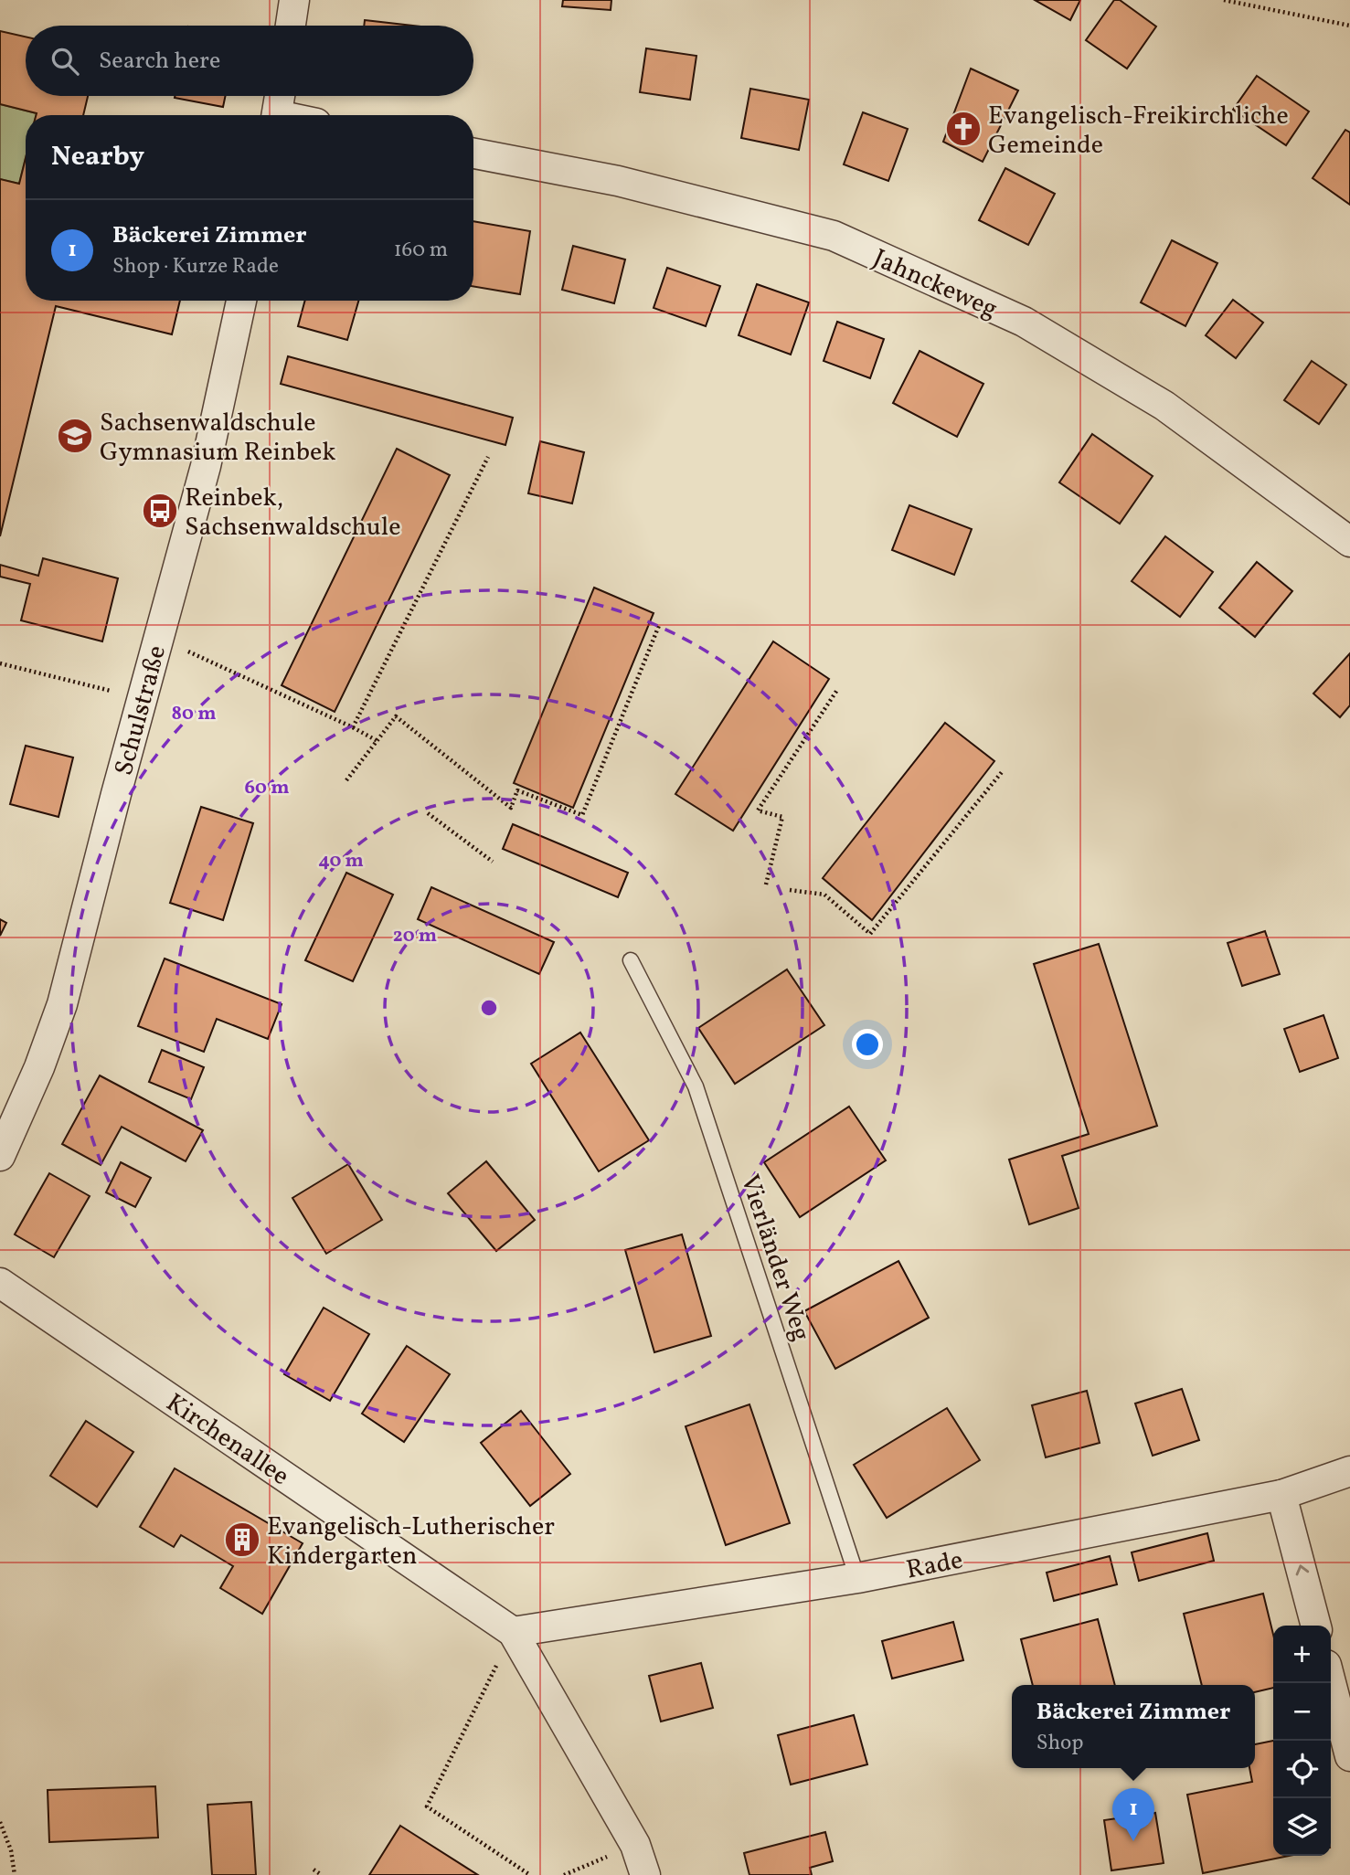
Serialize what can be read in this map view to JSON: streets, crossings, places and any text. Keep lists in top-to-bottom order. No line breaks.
{"streets":{"street":["Jahnckeweg","Schulstraße","Kirchenallee","Rade"],"lane":["Vierländer Weg"]},"crossings":[["Vierländer Weg","Rade"],["Kirchenallee","Rade"]],"places":{"church":["Evangelisch-Freikirchliche Gemeinde"],"school or university":["Sachsenwaldschule Gymnasium Reinbek"],"bus stop":["Reinbek, Sachsenwaldschule"],"building":["Evangelisch-Lutherischer Kindergarten"]},"page":{"search":"Search here","heading":"Nearby","list":[{"mark":"1","name":"Bäckerei Zimmer","note":"Shop · Kurze Rade","value":"160 m"}],"map_buttons":["+","−"],"popup":["Bäckerei Zimmer","Shop"],"pins":"1"},"rings":["80 m","60 m","40 m","20 m"]}
